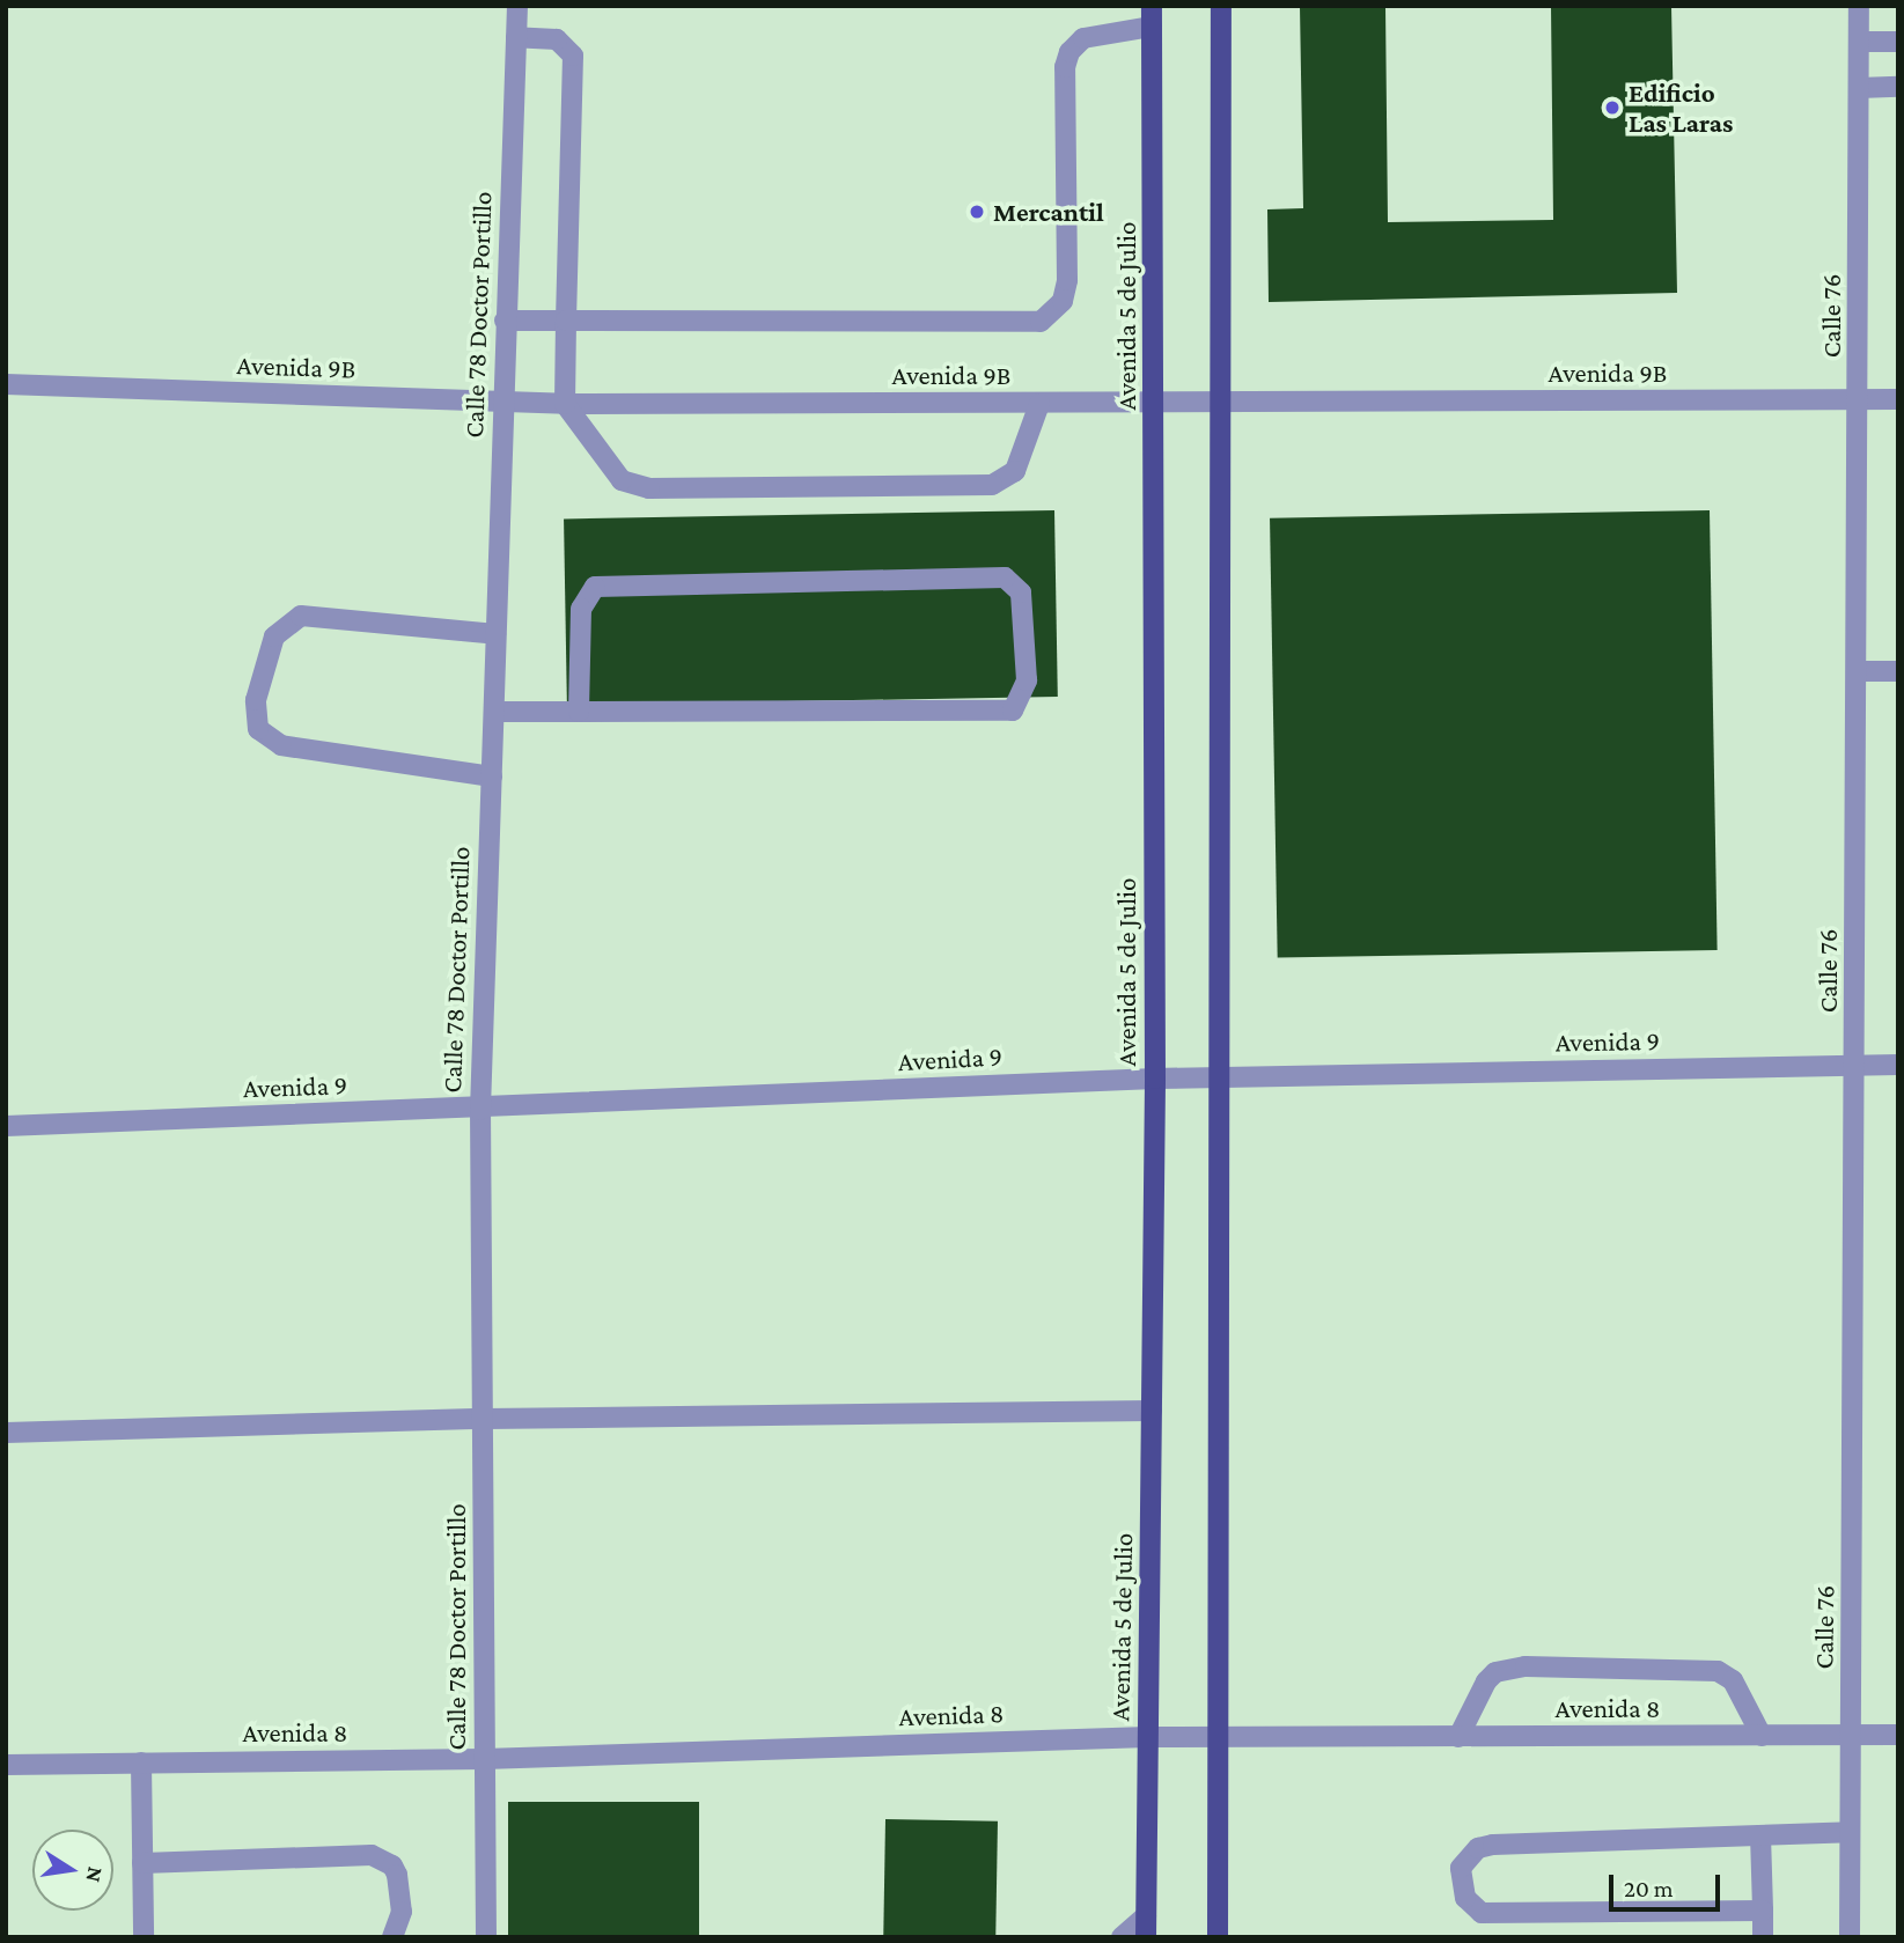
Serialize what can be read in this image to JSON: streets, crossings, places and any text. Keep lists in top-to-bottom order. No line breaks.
{"streets":{"main road":["Avenida 5 de Julio"],"street":["Calle 78 Doctor Portillo","Calle 76","Avenida 9B","Avenida 9","Avenida 8"]},"crossings":[["Calle 78 Doctor Portillo","Avenida 9B"],["Calle 78 Doctor Portillo","Avenida 9"],["Calle 78 Doctor Portillo","Avenida 8"],["Avenida 5 de Julio","Avenida 9B"],["Avenida 5 de Julio","Avenida 9"],["Avenida 5 de Julio","Avenida 8"],["Calle 76","Avenida 9B"],["Calle 76","Avenida 9"],["Calle 76","Avenida 8"]],"places":["Edificio Las Laras","Mercantil"],"scale_bar":"20 m","north":"right"}
